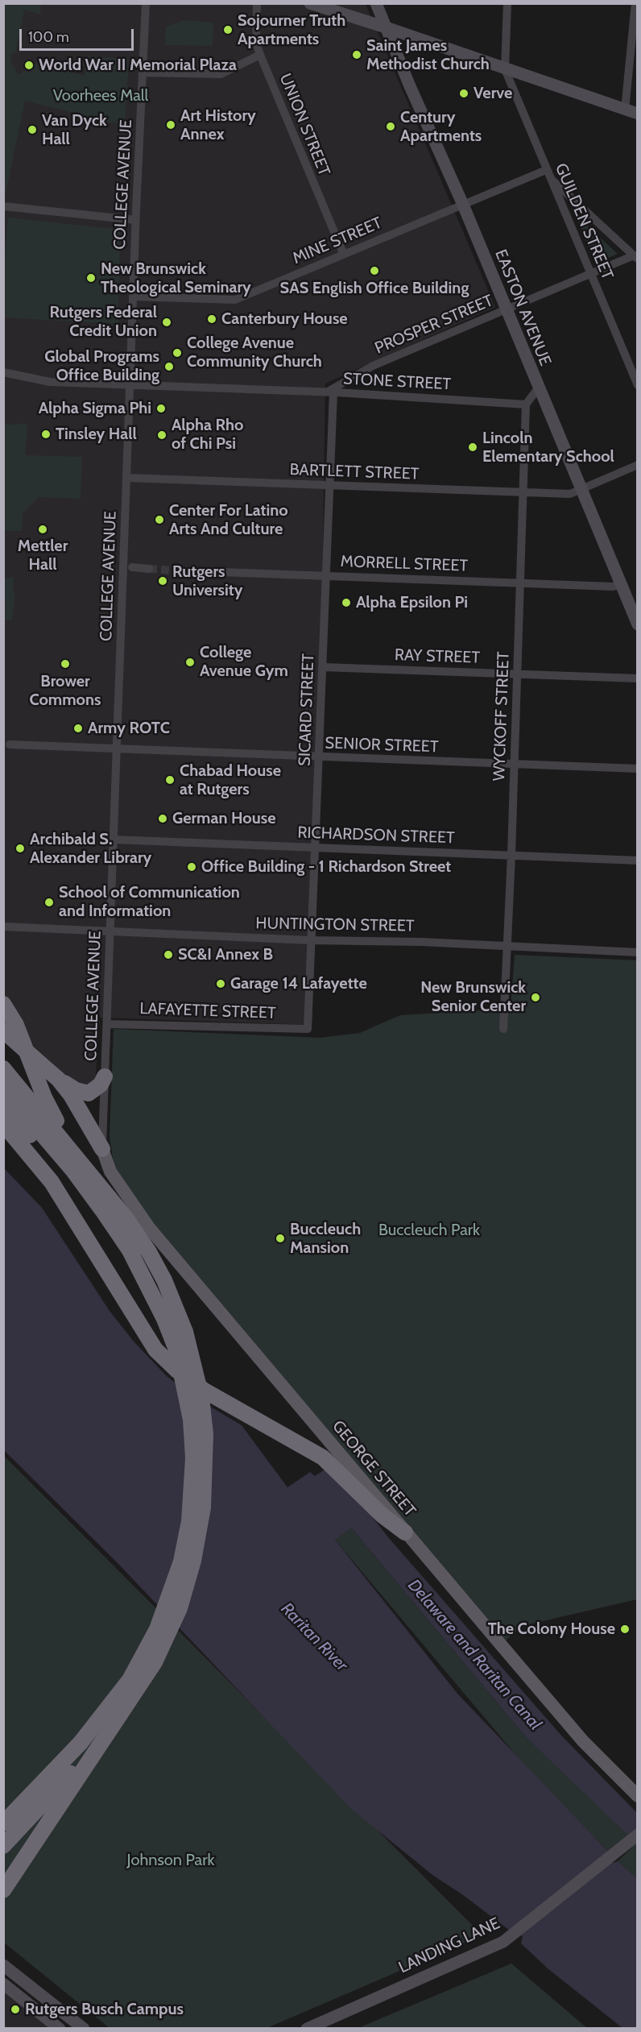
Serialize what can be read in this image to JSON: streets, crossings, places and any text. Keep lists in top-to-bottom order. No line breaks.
{"streets":{"main road":["GEORGE STREET"],"street":["UNION STREET","COLLEGE AVENUE","GUILDEN STREET","MINE STREET","EASTON AVENUE","PROSPER STREET","STONE STREET","BARTLETT STREET","MORRELL STREET","RAY STREET","SICARD STREET","WYCKOFF STREET","SENIOR STREET","RICHARDSON STREET","HUNTINGTON STREET","LAFAYETTE STREET","LANDING LANE"]},"crossings":[["UNION STREET","MINE STREET"],["COLLEGE AVENUE","MINE STREET"],["COLLEGE AVENUE","STONE STREET"],["COLLEGE AVENUE","BARTLETT STREET"],["COLLEGE AVENUE","SENIOR STREET"],["COLLEGE AVENUE","RICHARDSON STREET"],["COLLEGE AVENUE","HUNTINGTON STREET"],["COLLEGE AVENUE","LAFAYETTE STREET"],["COLLEGE AVENUE","GEORGE STREET"],["GUILDEN STREET","MINE STREET"],["GUILDEN STREET","PROSPER STREET"],["MINE STREET","EASTON AVENUE"],["EASTON AVENUE","PROSPER STREET"],["EASTON AVENUE","BARTLETT STREET"],["EASTON AVENUE","MORRELL STREET"],["PROSPER STREET","STONE STREET"],["PROSPER STREET","SICARD STREET"],["STONE STREET","SICARD STREET"],["STONE STREET","WYCKOFF STREET"],["BARTLETT STREET","SICARD STREET"],["BARTLETT STREET","WYCKOFF STREET"],["MORRELL STREET","SICARD STREET"],["MORRELL STREET","WYCKOFF STREET"],["RAY STREET","SICARD STREET"],["RAY STREET","WYCKOFF STREET"],["SICARD STREET","SENIOR STREET"],["SICARD STREET","RICHARDSON STREET"],["SICARD STREET","HUNTINGTON STREET"],["SICARD STREET","LAFAYETTE STREET"],["WYCKOFF STREET","SENIOR STREET"],["WYCKOFF STREET","RICHARDSON STREET"],["WYCKOFF STREET","HUNTINGTON STREET"]],"water":["Raritan River","Delaware and Raritan Canal"],"parks":["Voorhees Mall","Buccleuch Park","Johnson Park"],"places":["Sojourner Truth Apartments","Saint James Methodist Church","World War II Memorial Plaza","Verve","Art History Annex","Century Apartments","Van Dyck Hall","SAS English Office Building","New Brunswick Theological Seminary","Canterbury House","Rutgers Federal Credit Union","College Avenue Community Church","Global Programs Office Building","Alpha Sigma Phi","Tinsley Hall","Alpha Rho of Chi Psi","Lincoln Elementary School","Center For Latino Arts And Culture","Mettler Hall","Rutgers University","Alpha Epsilon Pi","College Avenue Gym","Brower Commons","Army ROTC","Chabad House at Rutgers","German House","Archibald S. Alexander Library","Office Building - 1 Richardson Street","School of Communication and Information","SC&I Annex B","Garage 14 Lafayette","New Brunswick Senior Center","Buccleuch Mansion","The Colony House","Rutgers Busch Campus"],"scale_bar":"100 m"}
